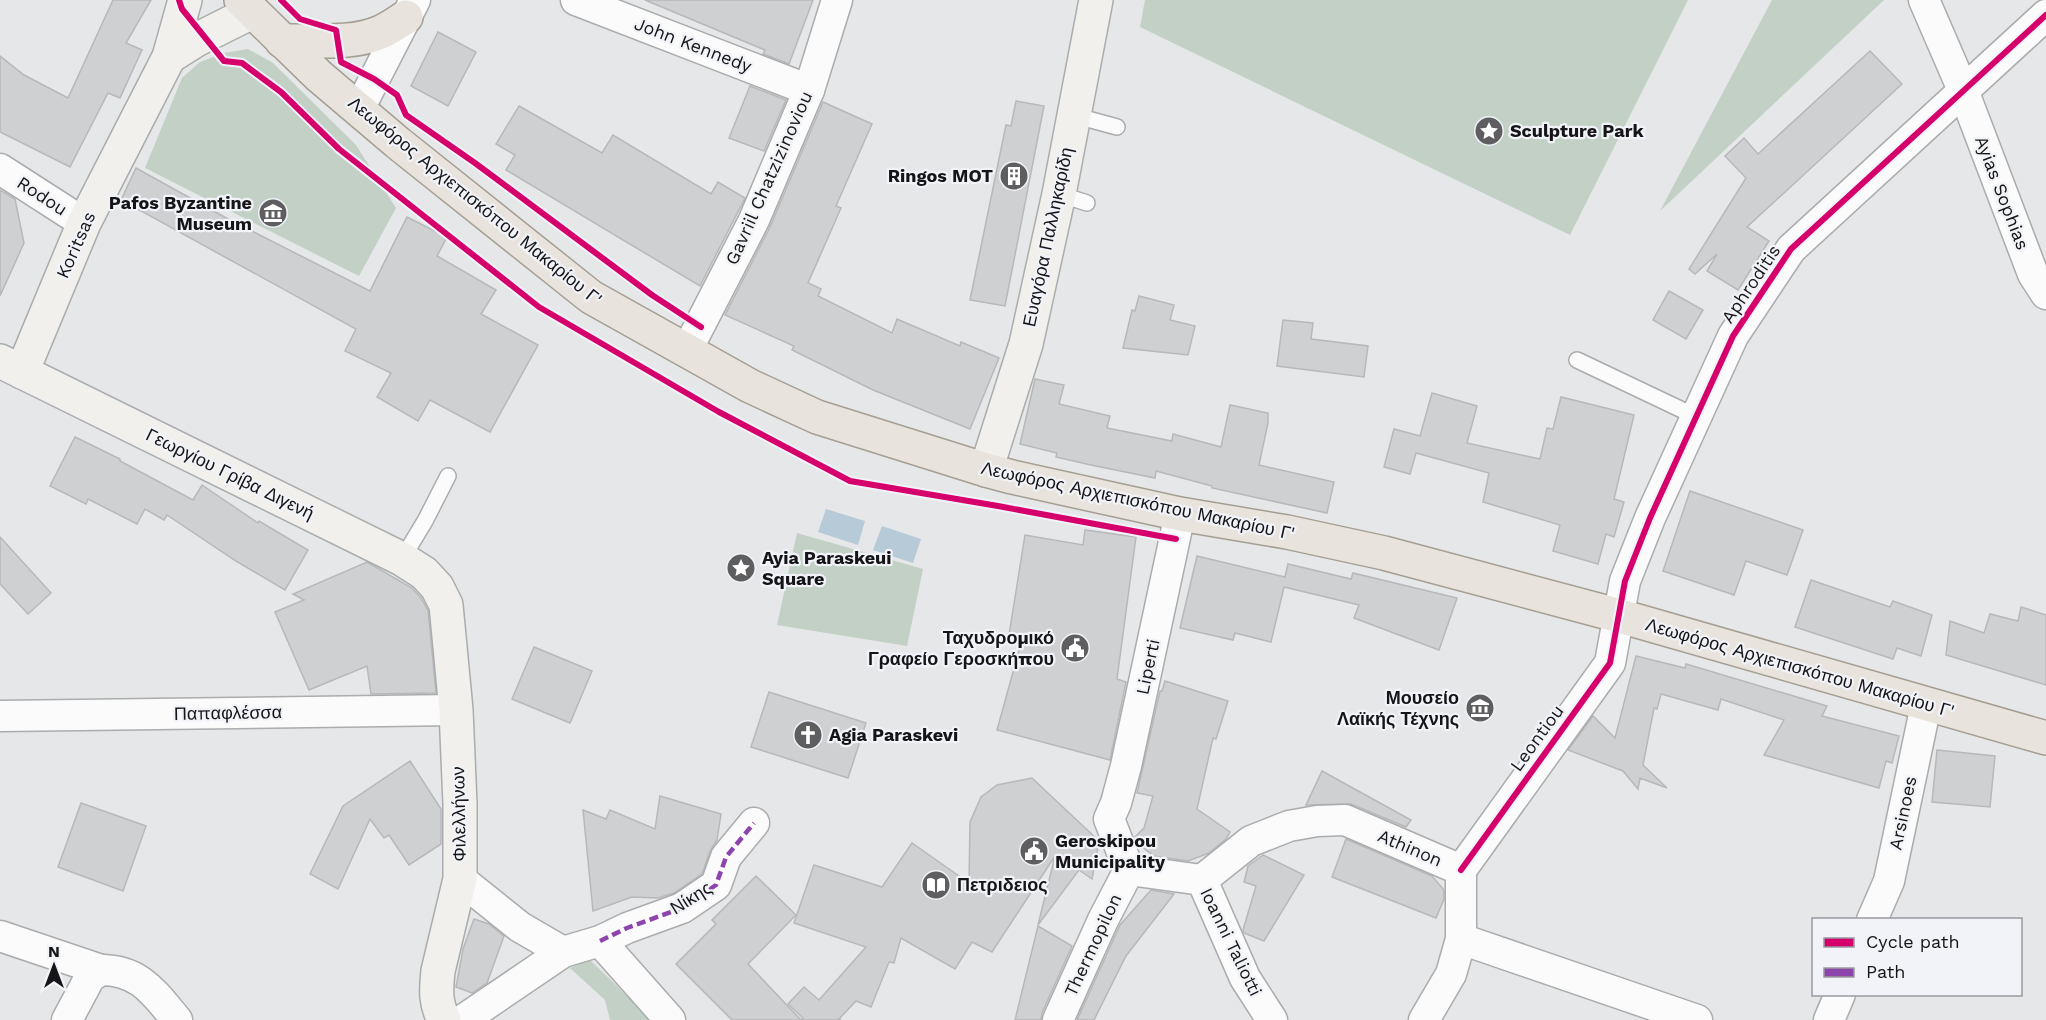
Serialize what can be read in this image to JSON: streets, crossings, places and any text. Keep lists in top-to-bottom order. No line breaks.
{"streets":{"main road":["Λεωφόρος Αρχιεπισκόπου Μακαρίου Γ'"],"street":["John Kennedy","Gavriil Chatzizinoviou","Ayias Sophias","Rodou","Ευαγόρα Παλληκαρίδη","Koritsas","Aphroditis","Γεωργίου Γρίβα Διγενή","Liperti","Παπαφλέσσα","Leontiou","Arsinoes","Φιλελλήνων","Athinon","Νίκης","Ioanni Taliotti","Thermopilon"]},"crossings":[["John Kennedy","Gavriil Chatzizinoviou"],["Gavriil Chatzizinoviou","Λεωφόρος Αρχιεπισκόπου Μακαρίου Γ'"],["Ayias Sophias","Aphroditis"],["Rodou","Koritsas"],["Λεωφόρος Αρχιεπισκόπου Μακαρίου Γ'","Ευαγόρα Παλληκαρίδη"],["Λεωφόρος Αρχιεπισκόπου Μακαρίου Γ'","Aphroditis"],["Λεωφόρος Αρχιεπισκόπου Μακαρίου Γ'","Liperti"],["Λεωφόρος Αρχιεπισκόπου Μακαρίου Γ'","Leontiou"],["Λεωφόρος Αρχιεπισκόπου Μακαρίου Γ'","Arsinoes"],["Koritsas","Γεωργίου Γρίβα Διγενή"],["Aphroditis","Leontiou"],["Γεωργίου Γρίβα Διγενή","Φιλελλήνων"],["Liperti","Ioanni Taliotti"],["Liperti","Thermopilon"],["Παπαφλέσσα","Φιλελλήνων"],["Leontiou","Athinon"],["Athinon","Ioanni Taliotti"],["Ioanni Taliotti","Thermopilon"]],"places":{"place":["Sculpture Park","Ayia Paraskeui Square"],"building":["Ringos MOT"],"museum":["Pafos Byzantine Museum","Μουσείο Λαϊκής Τέχνης"],"public building":["Ταχυδρομικό Γραφείο Γεροσκήπου","Geroskipou Municipality"],"church":["Agia Paraskevi"],"library":["Πετριδειος"]},"legend":["Cycle path","Path"],"north":"top"}
